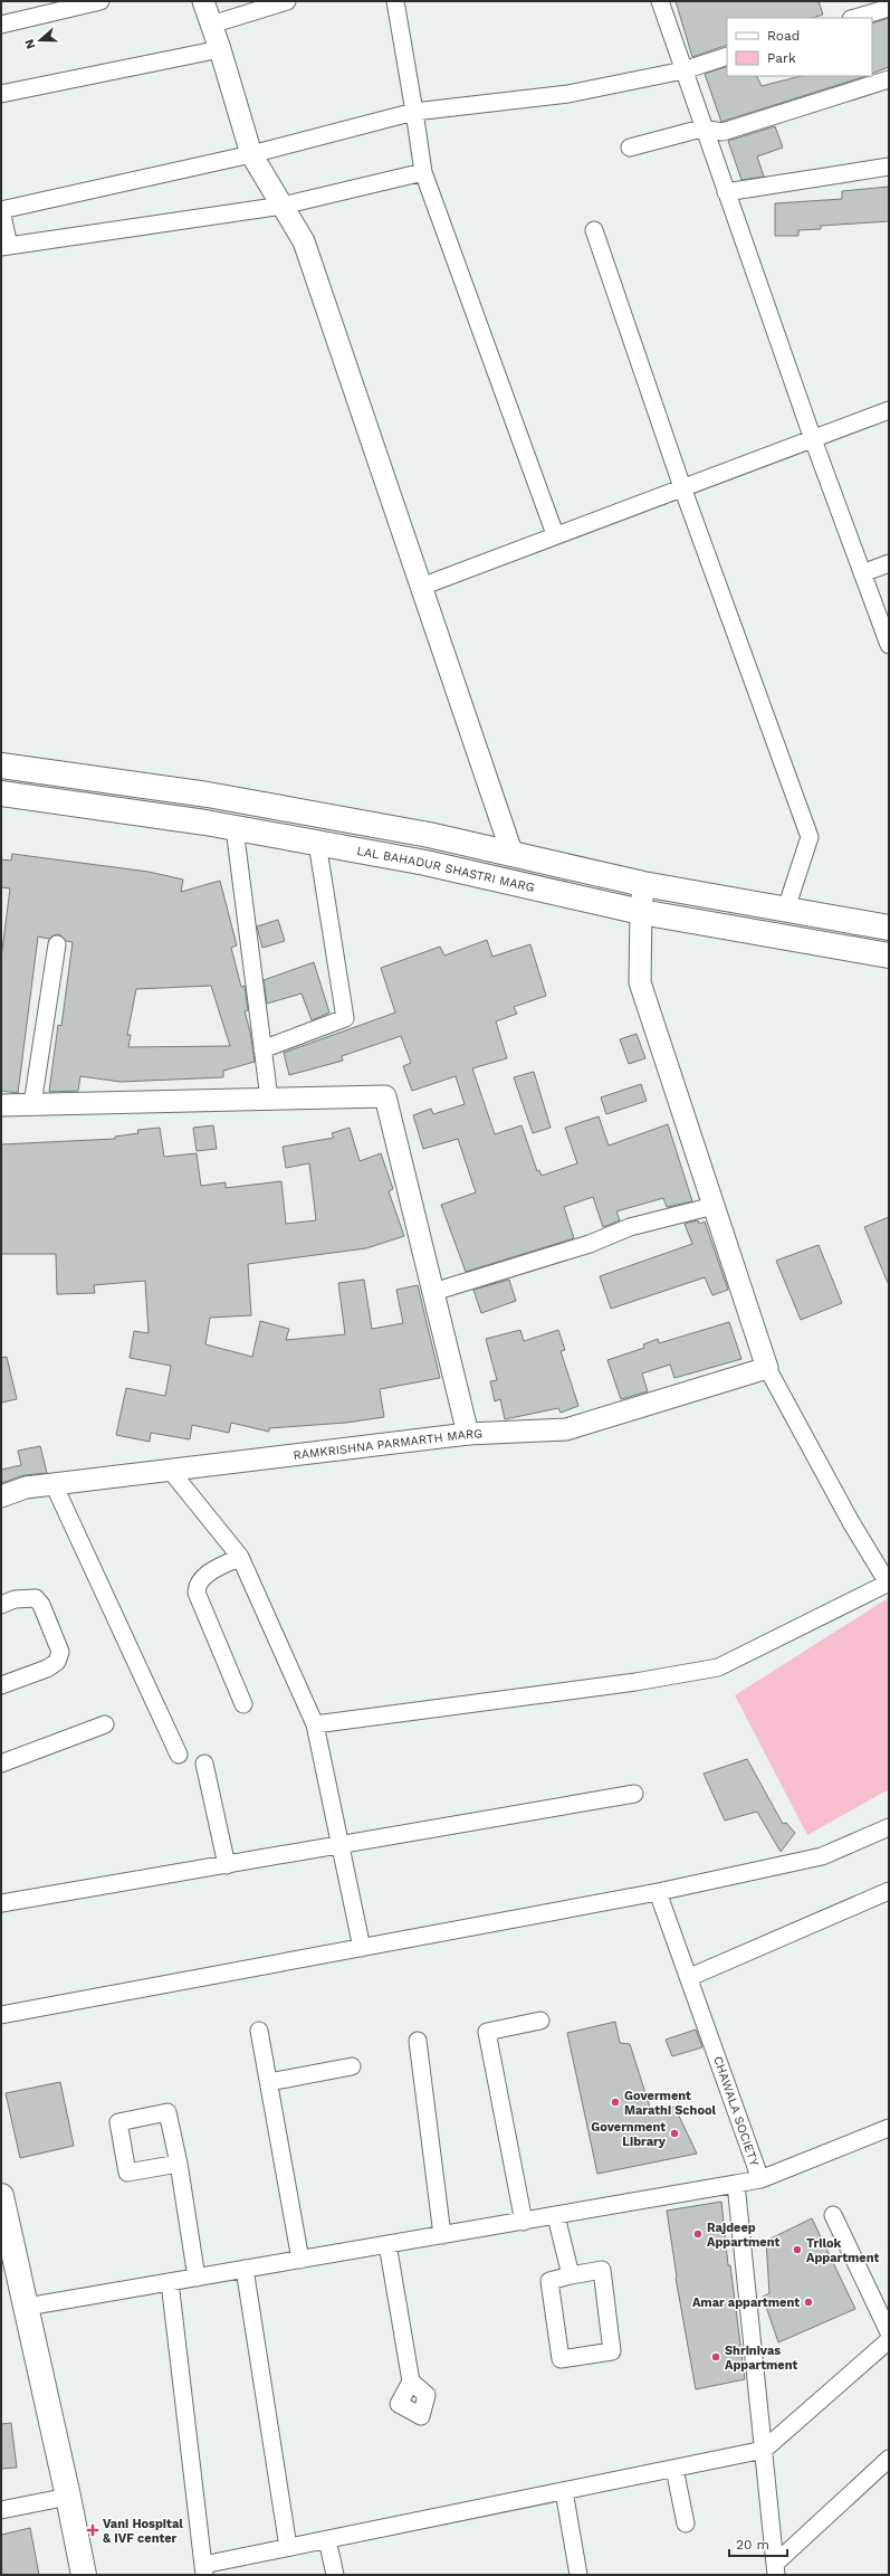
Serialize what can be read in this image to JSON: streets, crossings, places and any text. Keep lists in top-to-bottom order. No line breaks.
{"streets":{"main road":["LAL BAHADUR SHASTRI MARG"],"street":["RAMKRISHNA PARMARTH MARG","CHAWALA SOCIETY"]},"places":{"other":["Goverment Marathi School","Government Library","Rajdeep Appartment","Trilok Appartment","Amar appartment","Shrinivas Appartment"],"health":["Vani Hospital & IVF center"]},"legend":["Road","Park"],"scale_bar":"20 m","north":"left"}
